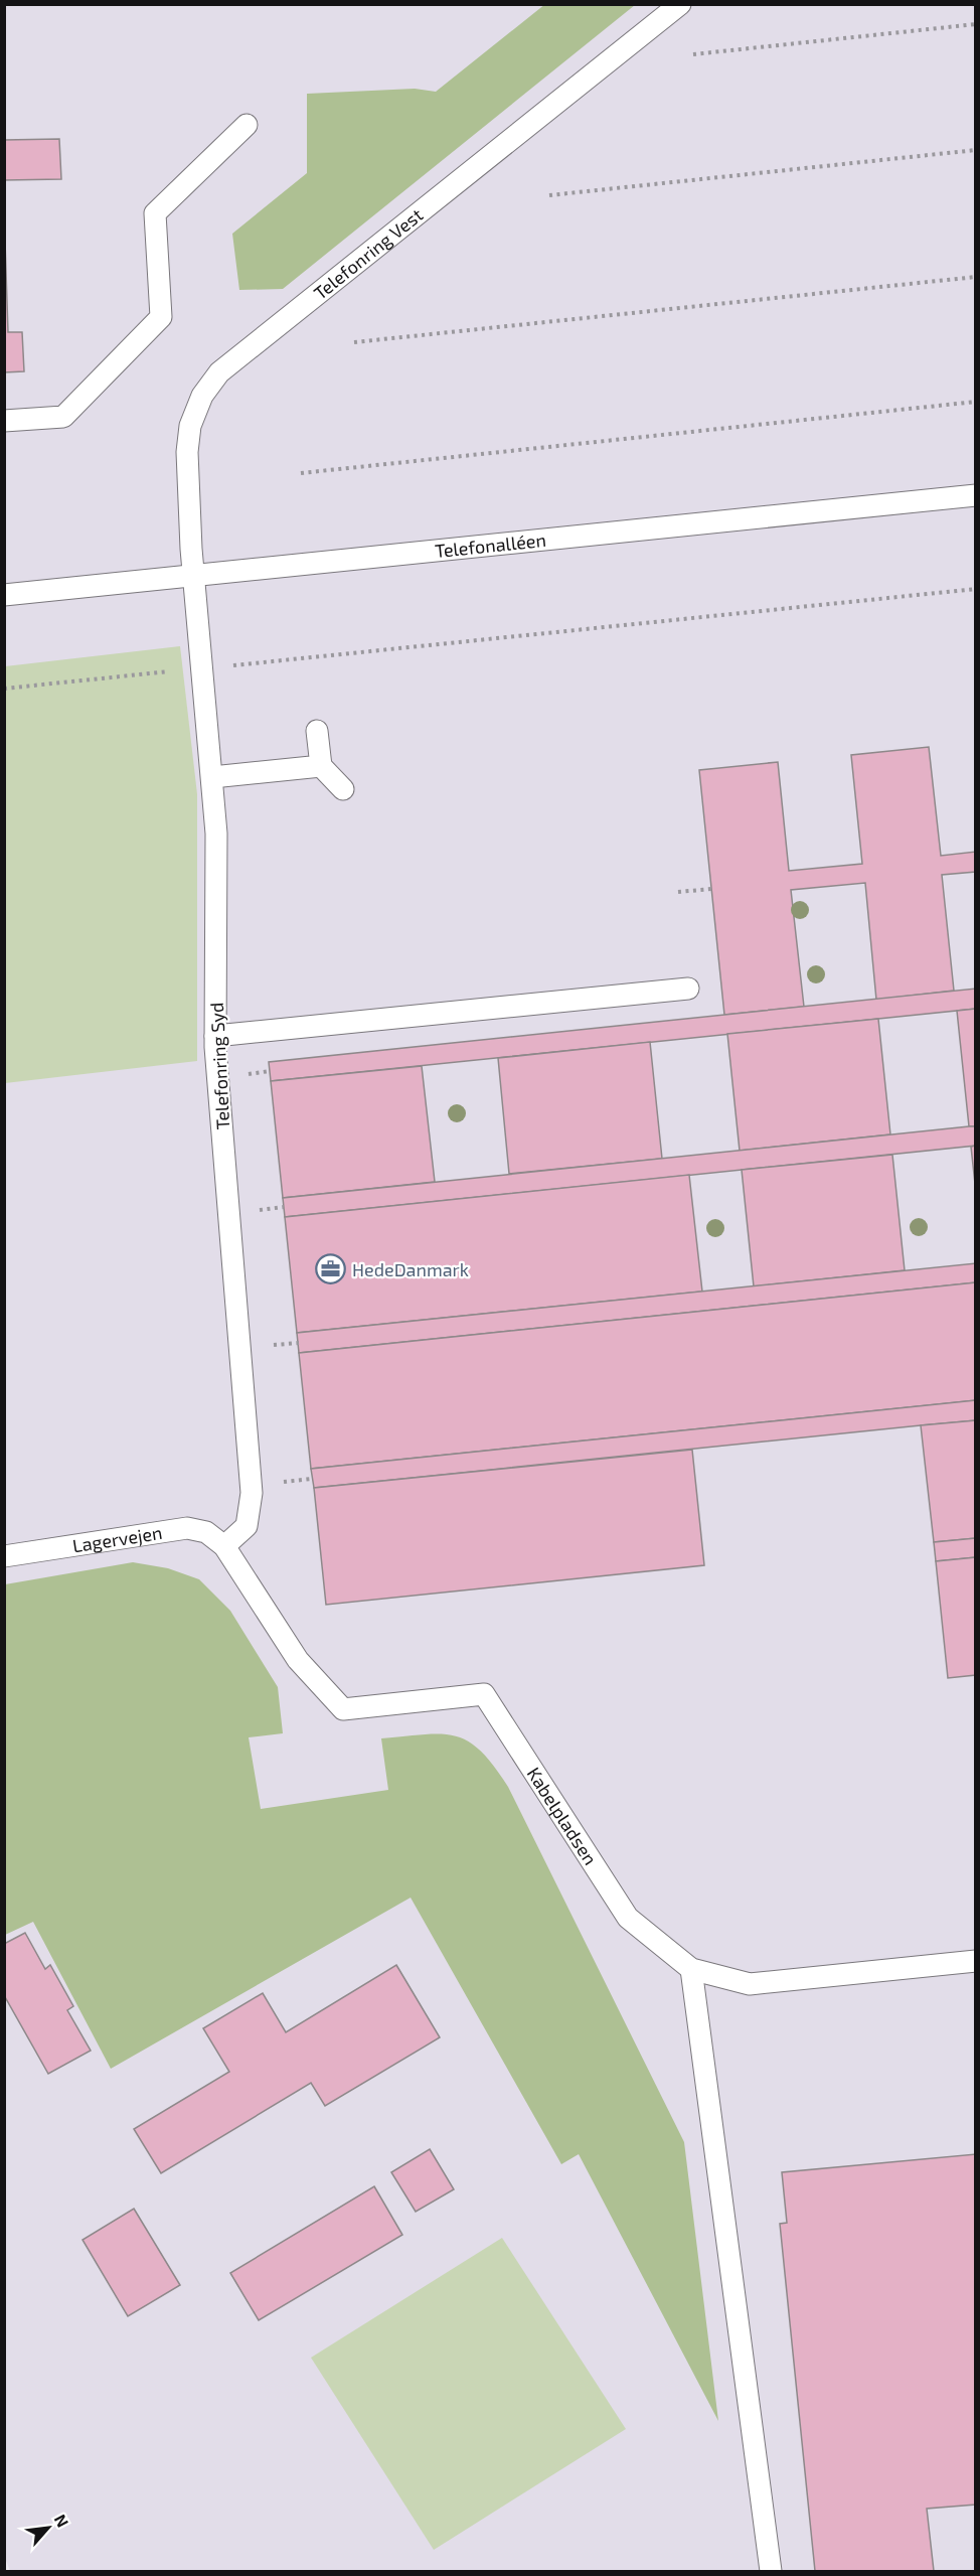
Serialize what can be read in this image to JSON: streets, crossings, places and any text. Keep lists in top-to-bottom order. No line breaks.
{"streets":{"lane":["Telefonring Vest","Telefonalléen","Telefonring Syd","Lagervejen","Kabelpladsen"]},"crossings":[["Telefonring Vest","Telefonalléen"],["Telefonring Vest","Telefonring Syd"],["Telefonalléen","Telefonring Syd"],["Telefonring Syd","Lagervejen"],["Telefonring Syd","Kabelpladsen"],["Lagervejen","Kabelpladsen"]],"places":{"office":["HedeDanmark"]},"north":"top right"}
